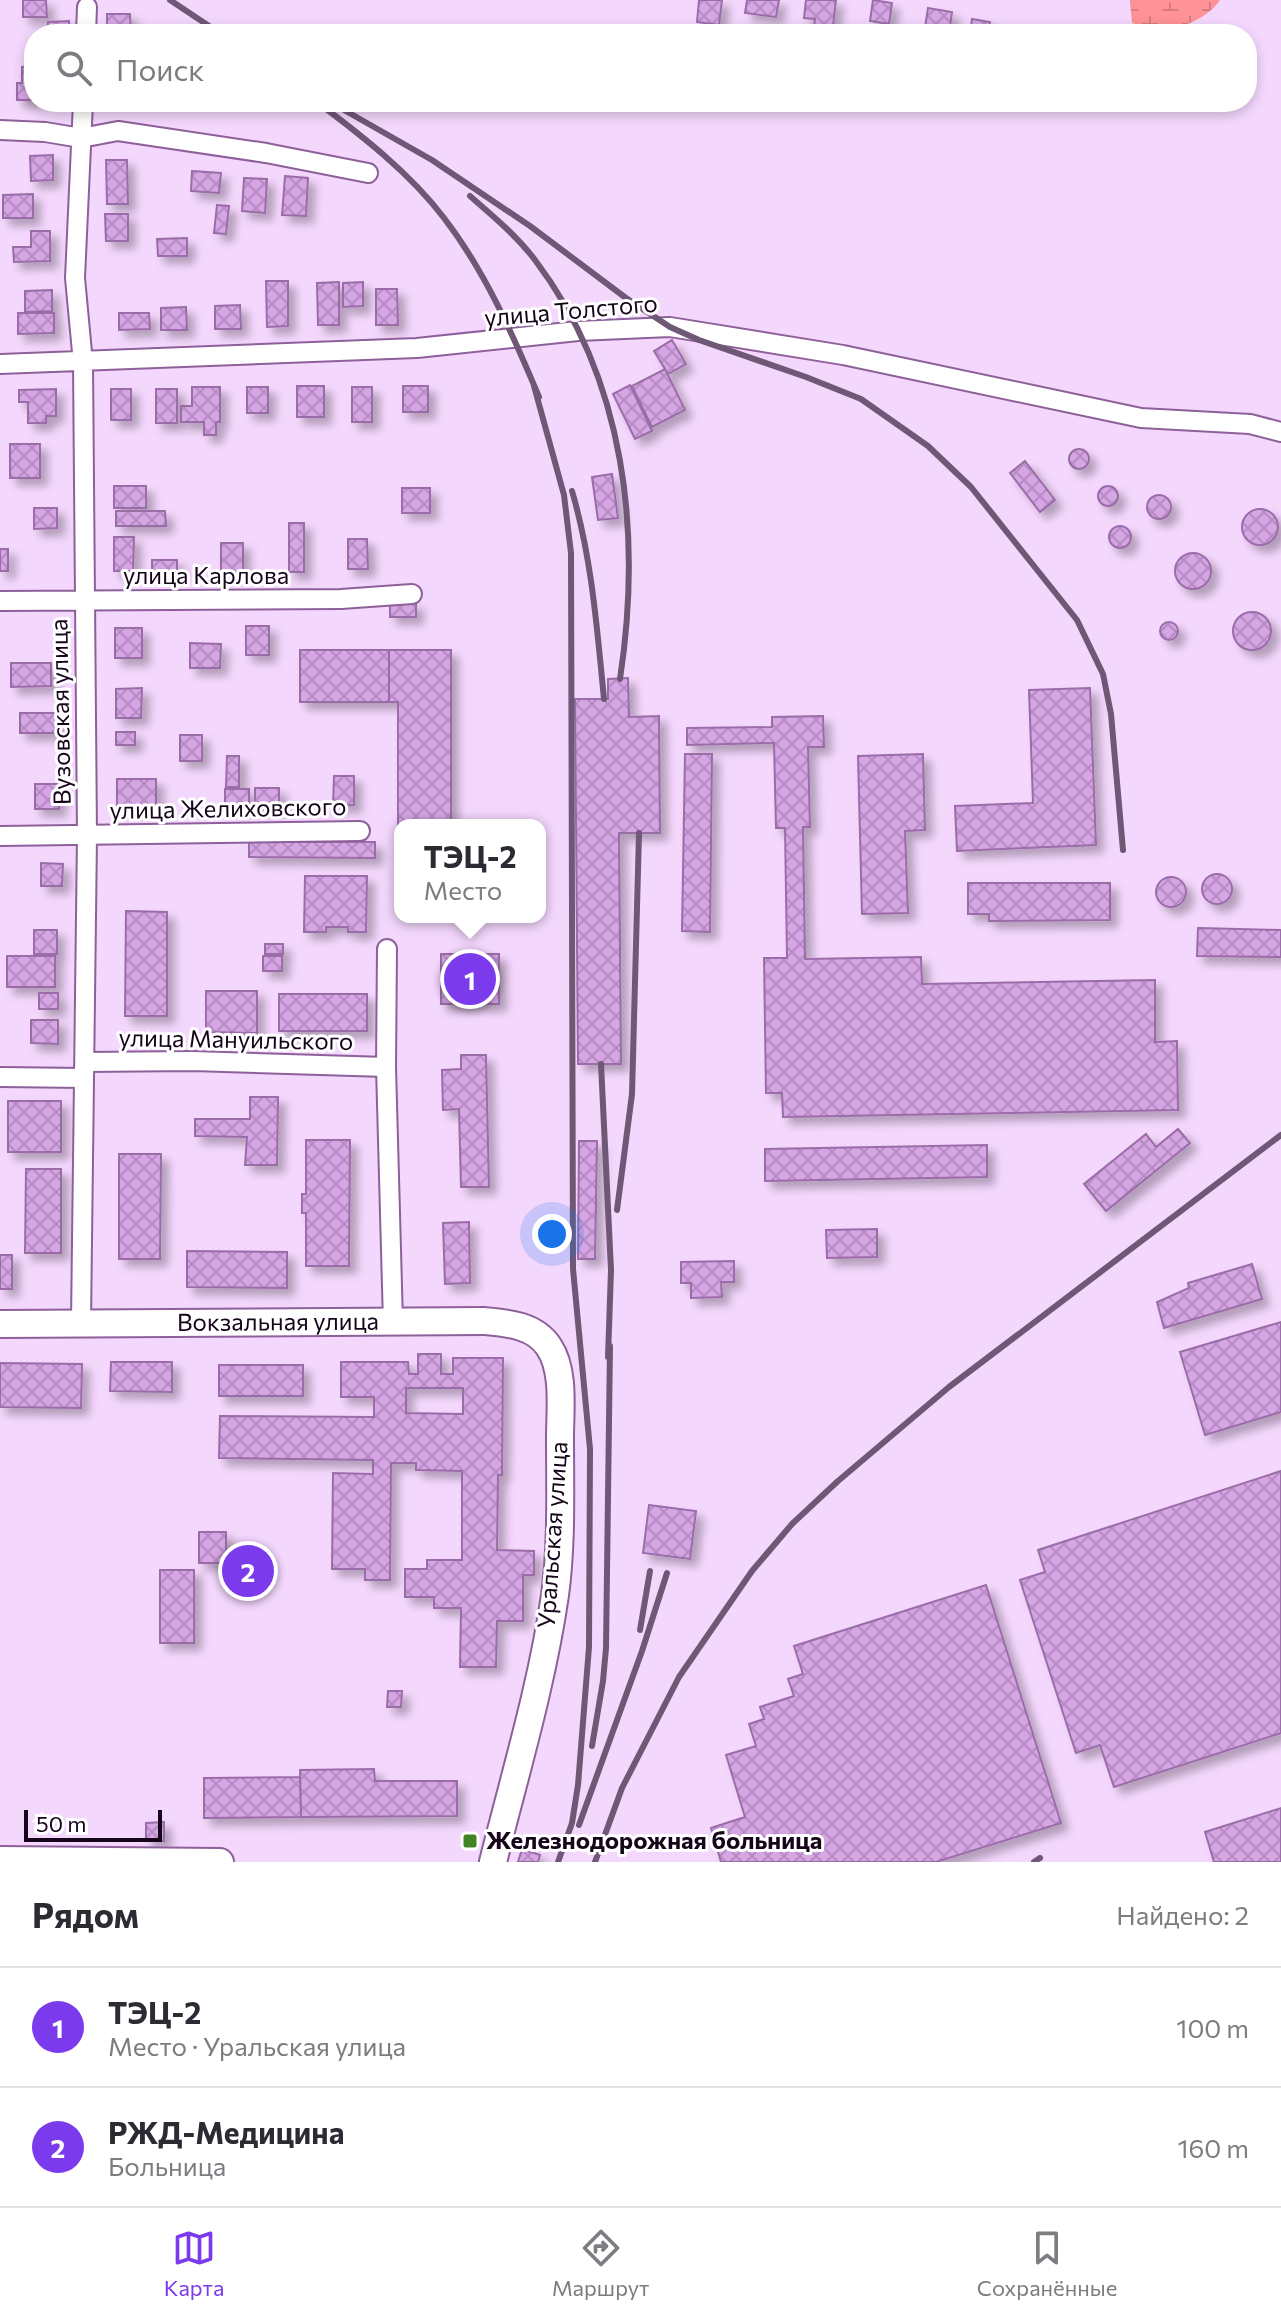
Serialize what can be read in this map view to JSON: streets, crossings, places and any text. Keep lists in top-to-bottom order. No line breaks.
{"streets":{"street":["улица Толстого","улица Карлова","Вузовская улица","улица Желиховского","улица Мануильского","Вокзальная улица","Уральская улица"]},"crossings":[["улица Толстого","Вузовская улица"],["улица Карлова","Вузовская улица"],["Вузовская улица","улица Желиховского"],["Вузовская улица","улица Мануильского"],["Вузовская улица","Вокзальная улица"],["Вокзальная улица","Уральская улица"]],"places":{"transit":["Железнодорожная больница"]},"scale_bar":"50 m","page":{"search":"Поиск","popup":["ТЭЦ-2","Место"],"pins":["1","2"],"scale":"50 m","heading":["Рядом","Найдено: 2"],"list":[{"mark":"1","name":"ТЭЦ-2","note":"Место · Уральская улица","value":"100 m"},{"mark":"2","name":"РЖД-Медицина","note":"Больница","value":"160 m"}],"nav":["Карта","Маршрут","Сохранённые"]}}
